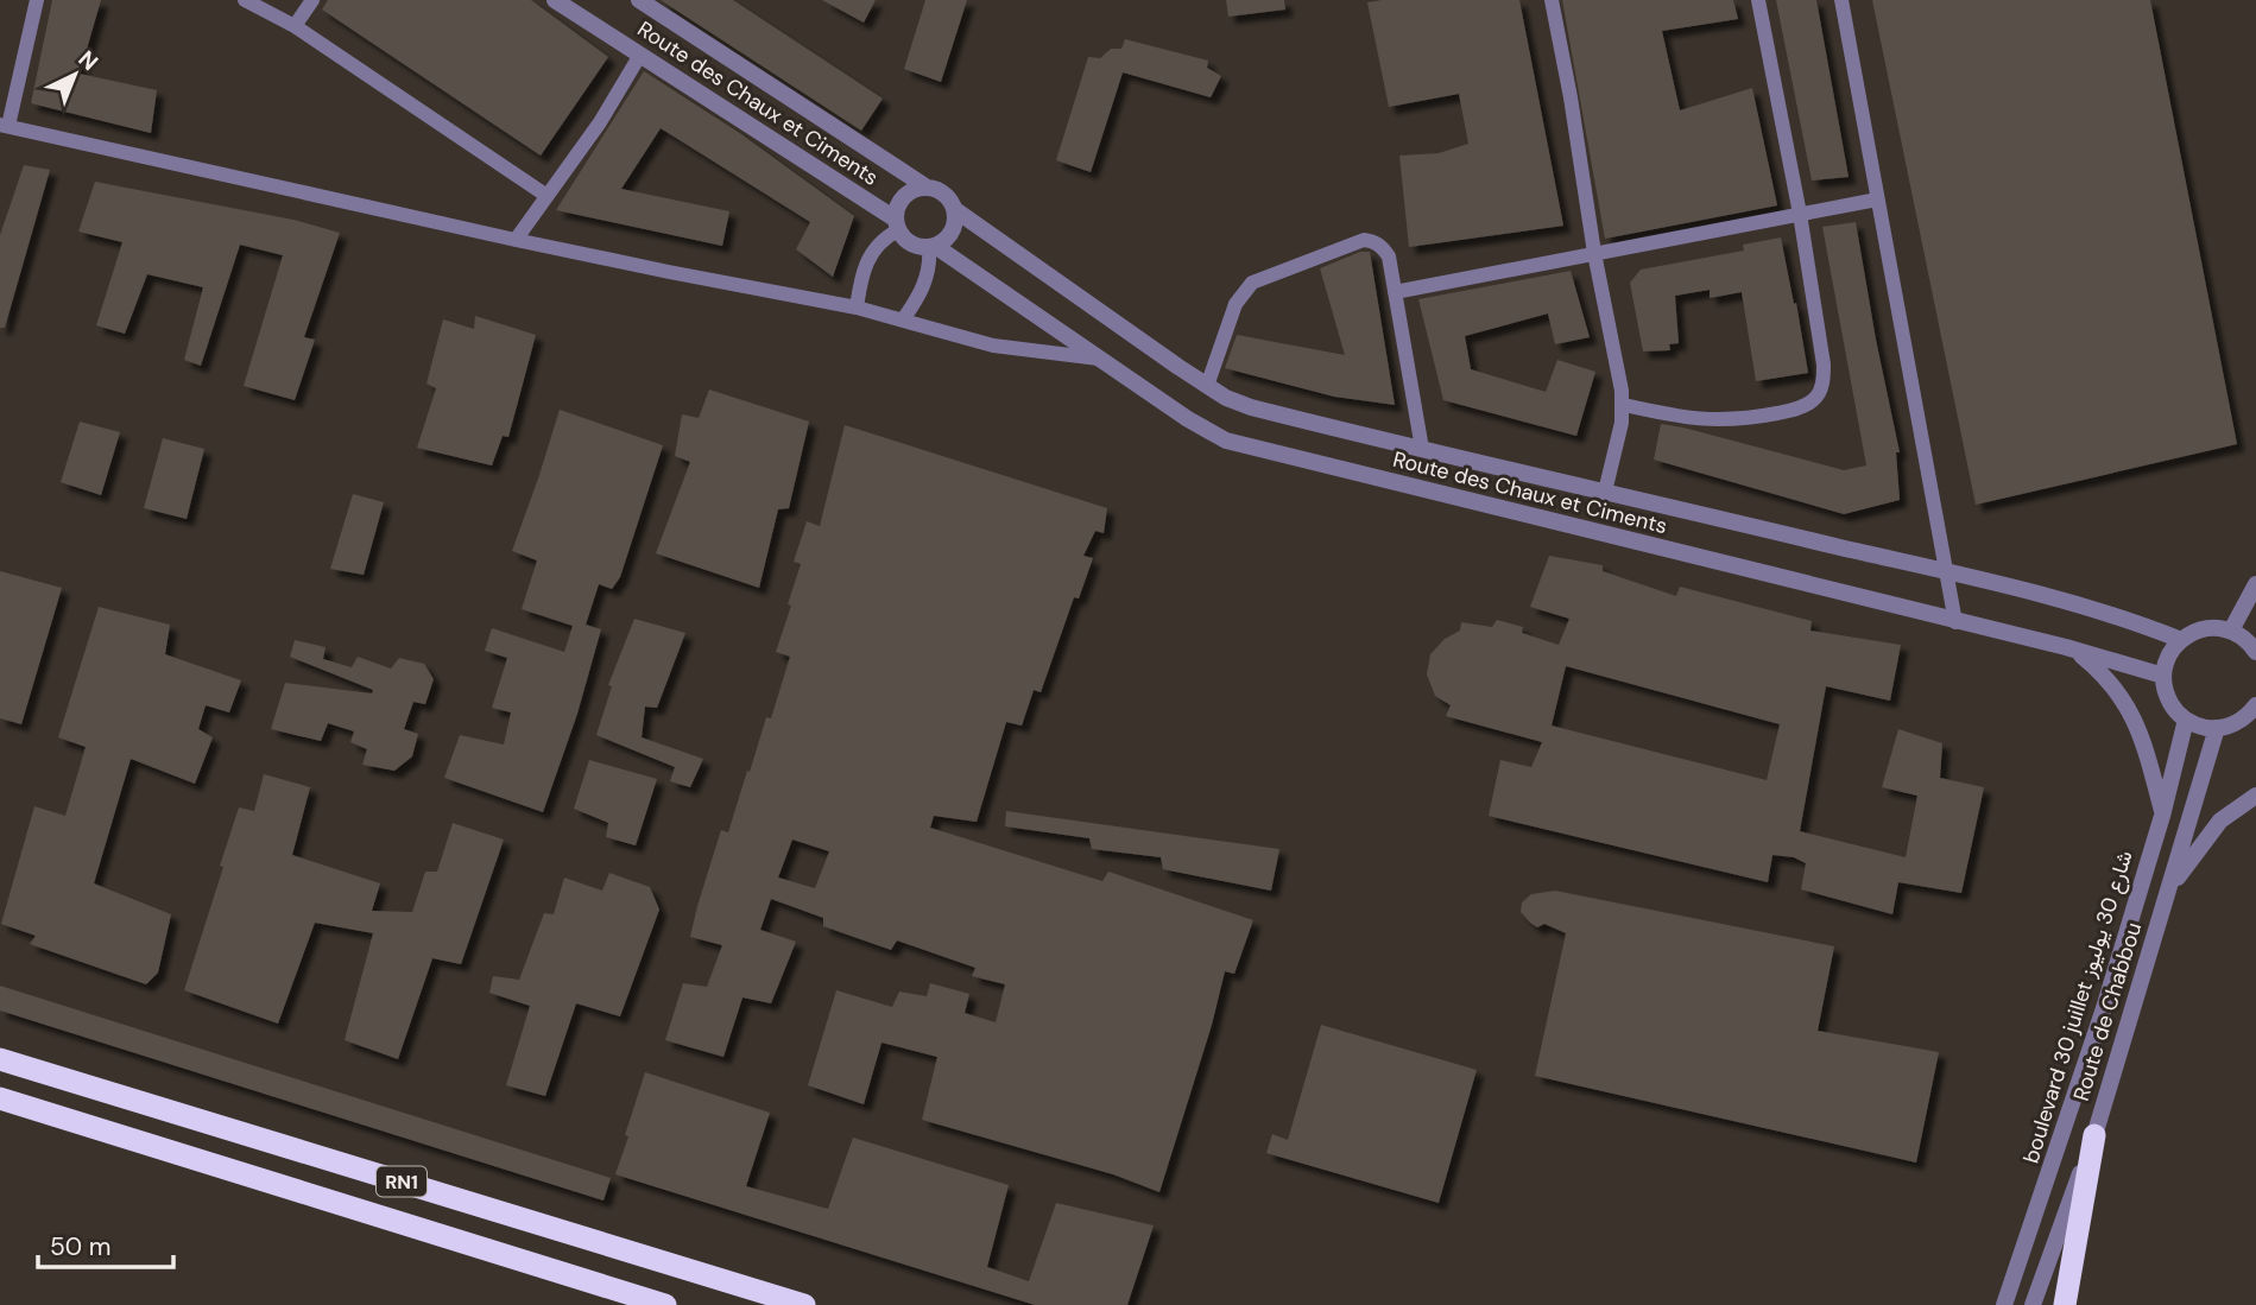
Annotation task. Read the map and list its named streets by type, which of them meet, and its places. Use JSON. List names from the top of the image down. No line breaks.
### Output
{"streets":{"highway":["RN1"],"street":["Route des Chaux et Ciments","boulevard 30 juillet شارع 30 يوليوز","Route de Chabbou"]},"scale_bar":"50 m","north":"top right"}
